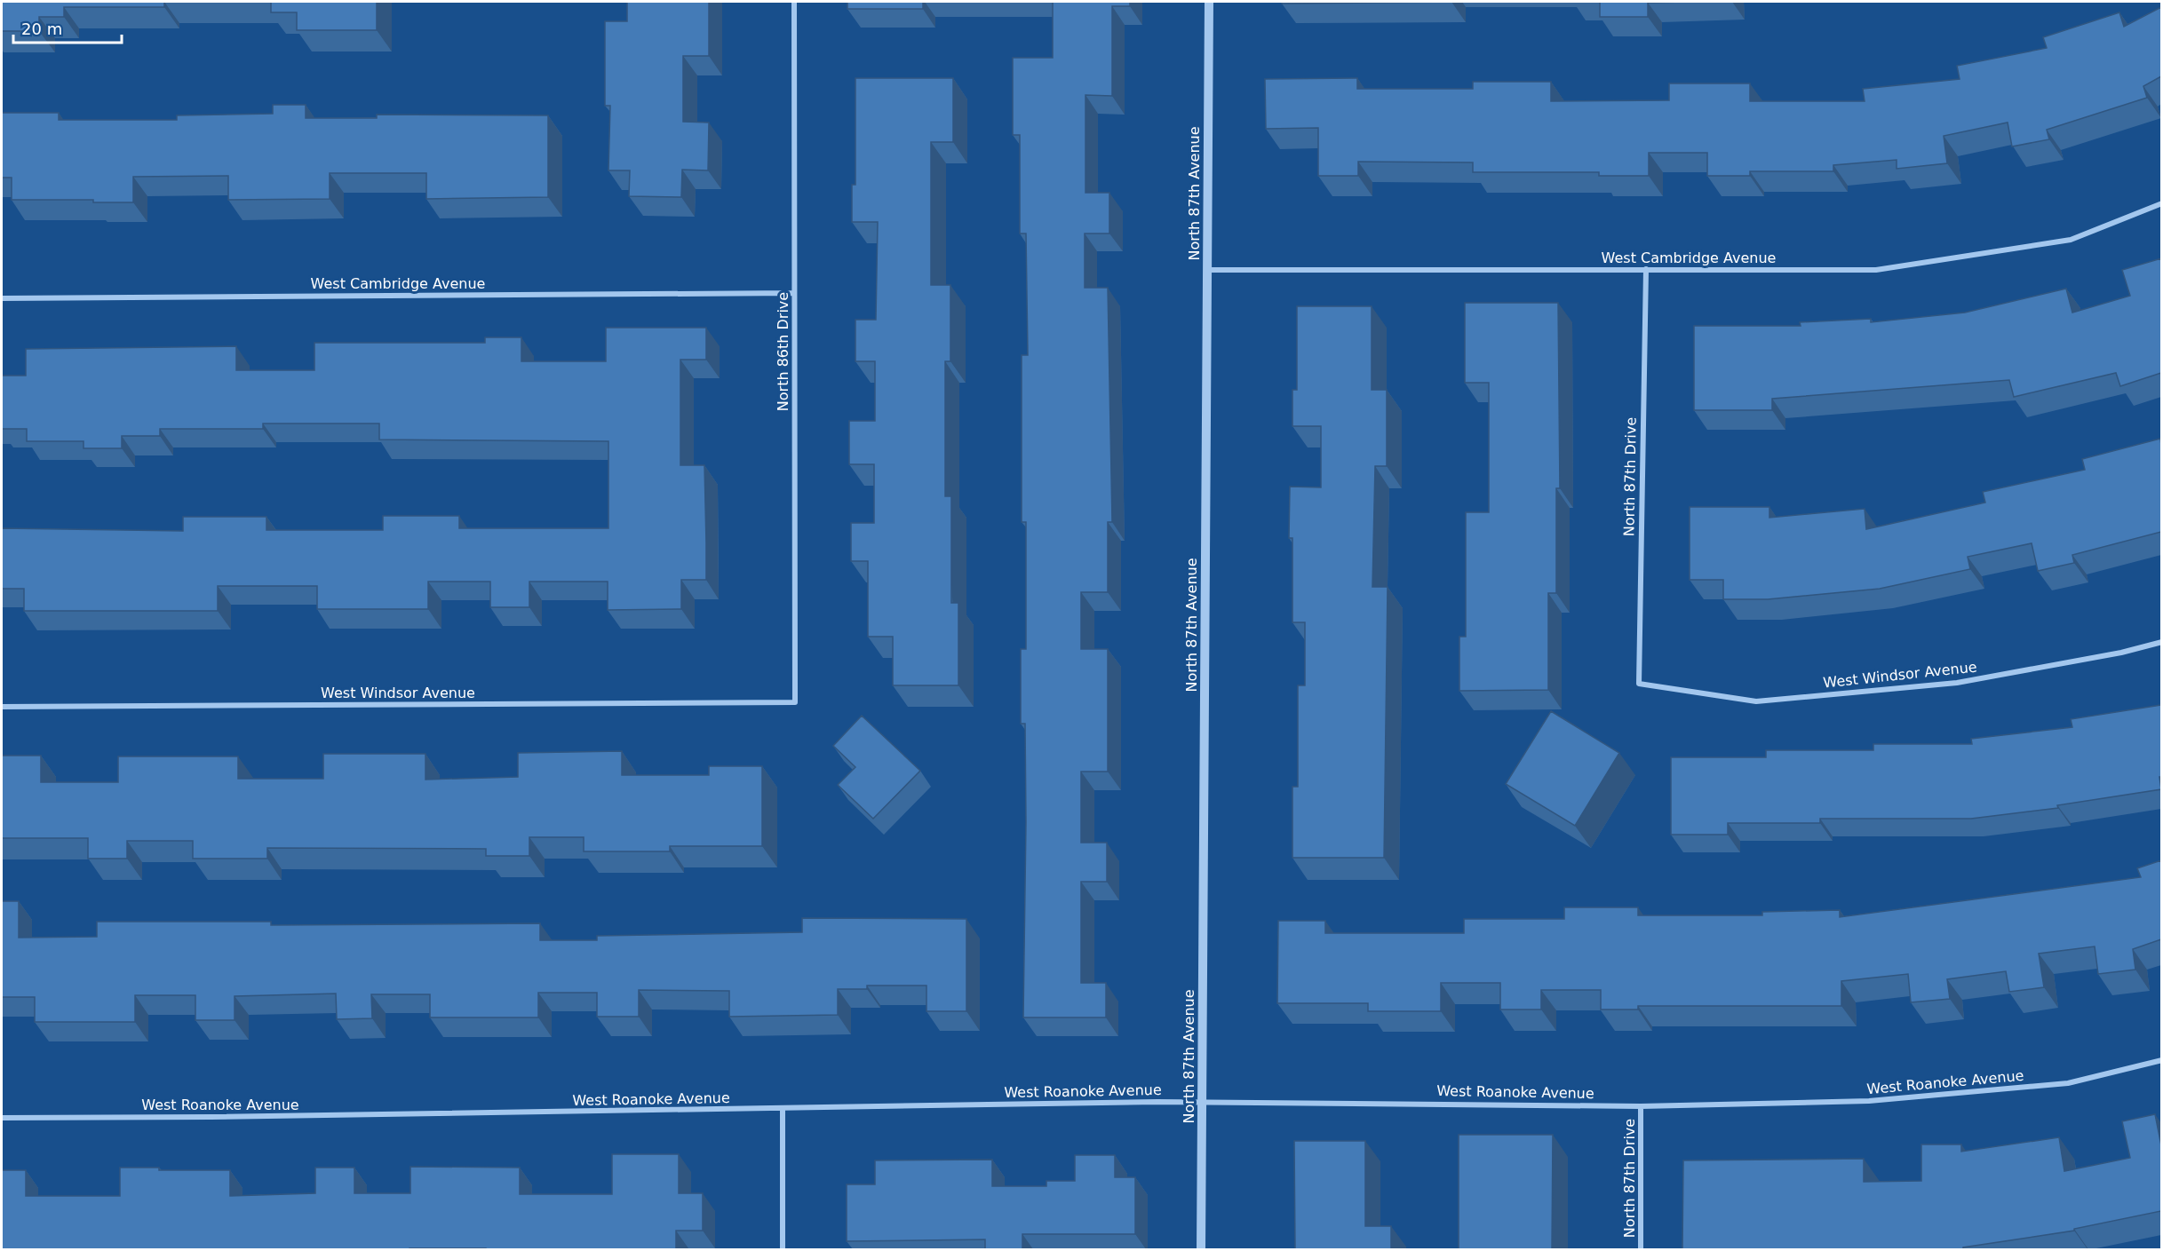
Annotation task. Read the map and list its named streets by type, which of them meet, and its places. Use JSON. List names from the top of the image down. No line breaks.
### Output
{"streets":{"street":["North 87th Avenue","West Cambridge Avenue","North 86th Drive","North 87th Drive","West Windsor Avenue","West Roanoke Avenue"]},"crossings":[["North 87th Avenue","West Cambridge Avenue"],["North 87th Avenue","West Roanoke Avenue"],["West Cambridge Avenue","North 86th Drive"],["West Cambridge Avenue","North 87th Drive"],["North 86th Drive","West Windsor Avenue"],["North 87th Drive","West Windsor Avenue"],["North 87th Drive","West Roanoke Avenue"]],"scale_bar":"20 m"}
